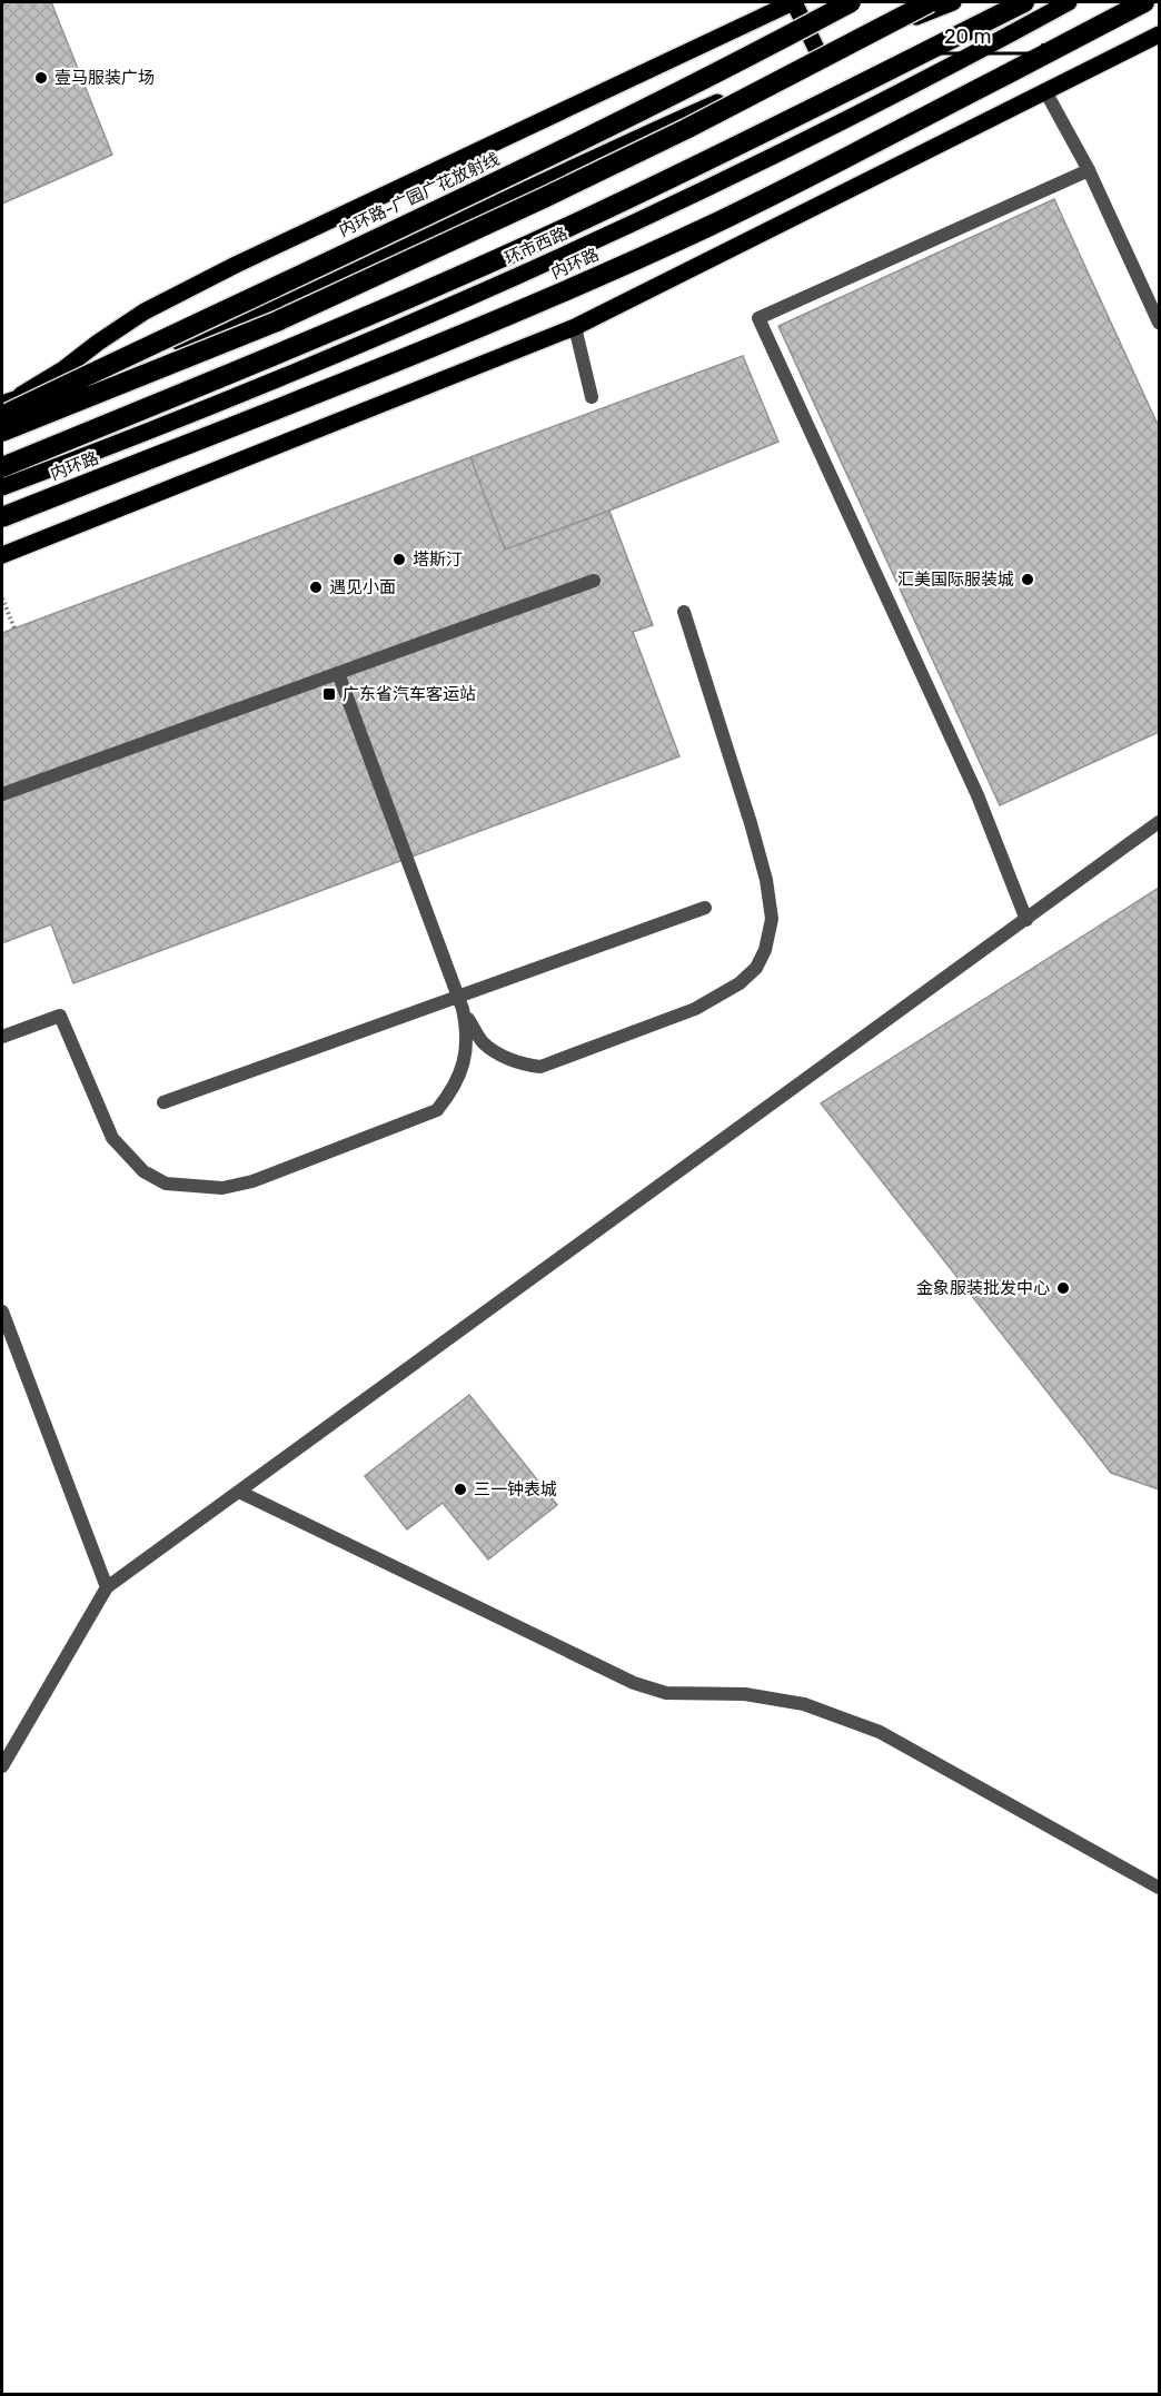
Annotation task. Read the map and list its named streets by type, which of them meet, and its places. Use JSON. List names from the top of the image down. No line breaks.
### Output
{"streets":{"highway":["内环路-广园广花放射线","内环路"],"main road":["环市西路"]},"places":{"other":["壹马服装广场","塔斯汀","汇美国际服装城","遇见小面","金象服装批发中心","三一钟表城"],"transit":["广东省汽车客运站"]},"scale_bar":"20 m"}
